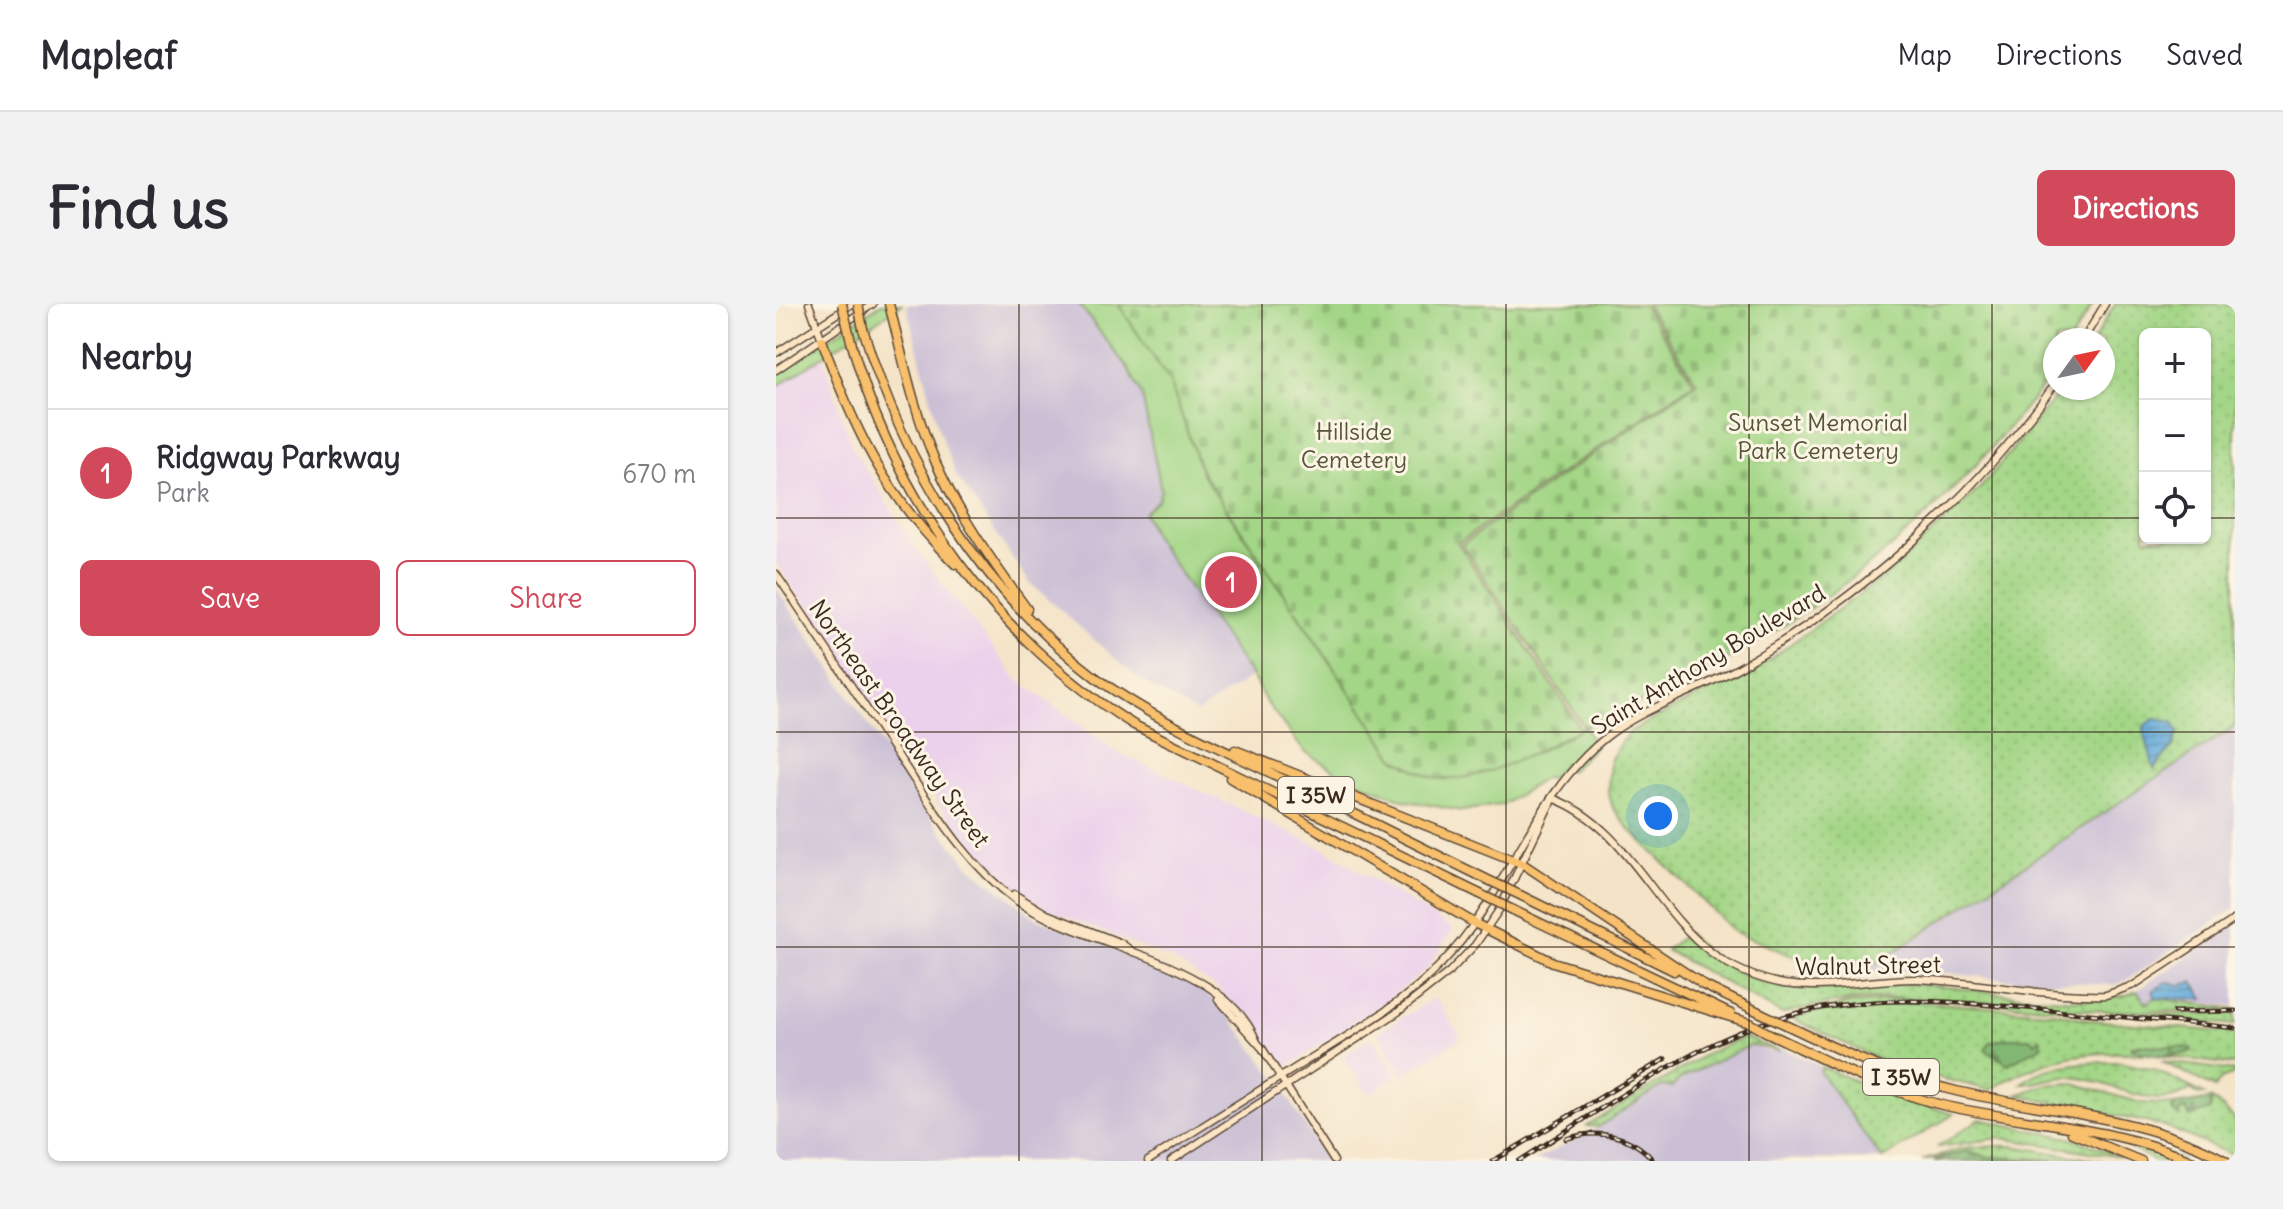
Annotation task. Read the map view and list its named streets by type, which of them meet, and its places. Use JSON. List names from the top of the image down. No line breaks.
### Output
{"streets":{"highway":["I 35W"],"street":["Saint Anthony Boulevard","Northeast Broadway Street","Walnut Street"]},"crossings":[["Saint Anthony Boulevard","Northeast Broadway Street"],["Saint Anthony Boulevard","Walnut Street"]],"parks":["Sunset Memorial Park Cemetery","Hillside Cemetery"],"north":"top right","page":{"header":"Mapleaf","nav":["Map","Directions","Saved"],"buttons":["Directions",["Save","Share"]],"title":"Find us","heading":"Nearby","map_buttons":["+","−"],"list":[{"mark":"1","name":"Ridgway Parkway","note":"Park","value":"670 m"}],"pins":"1"}}
